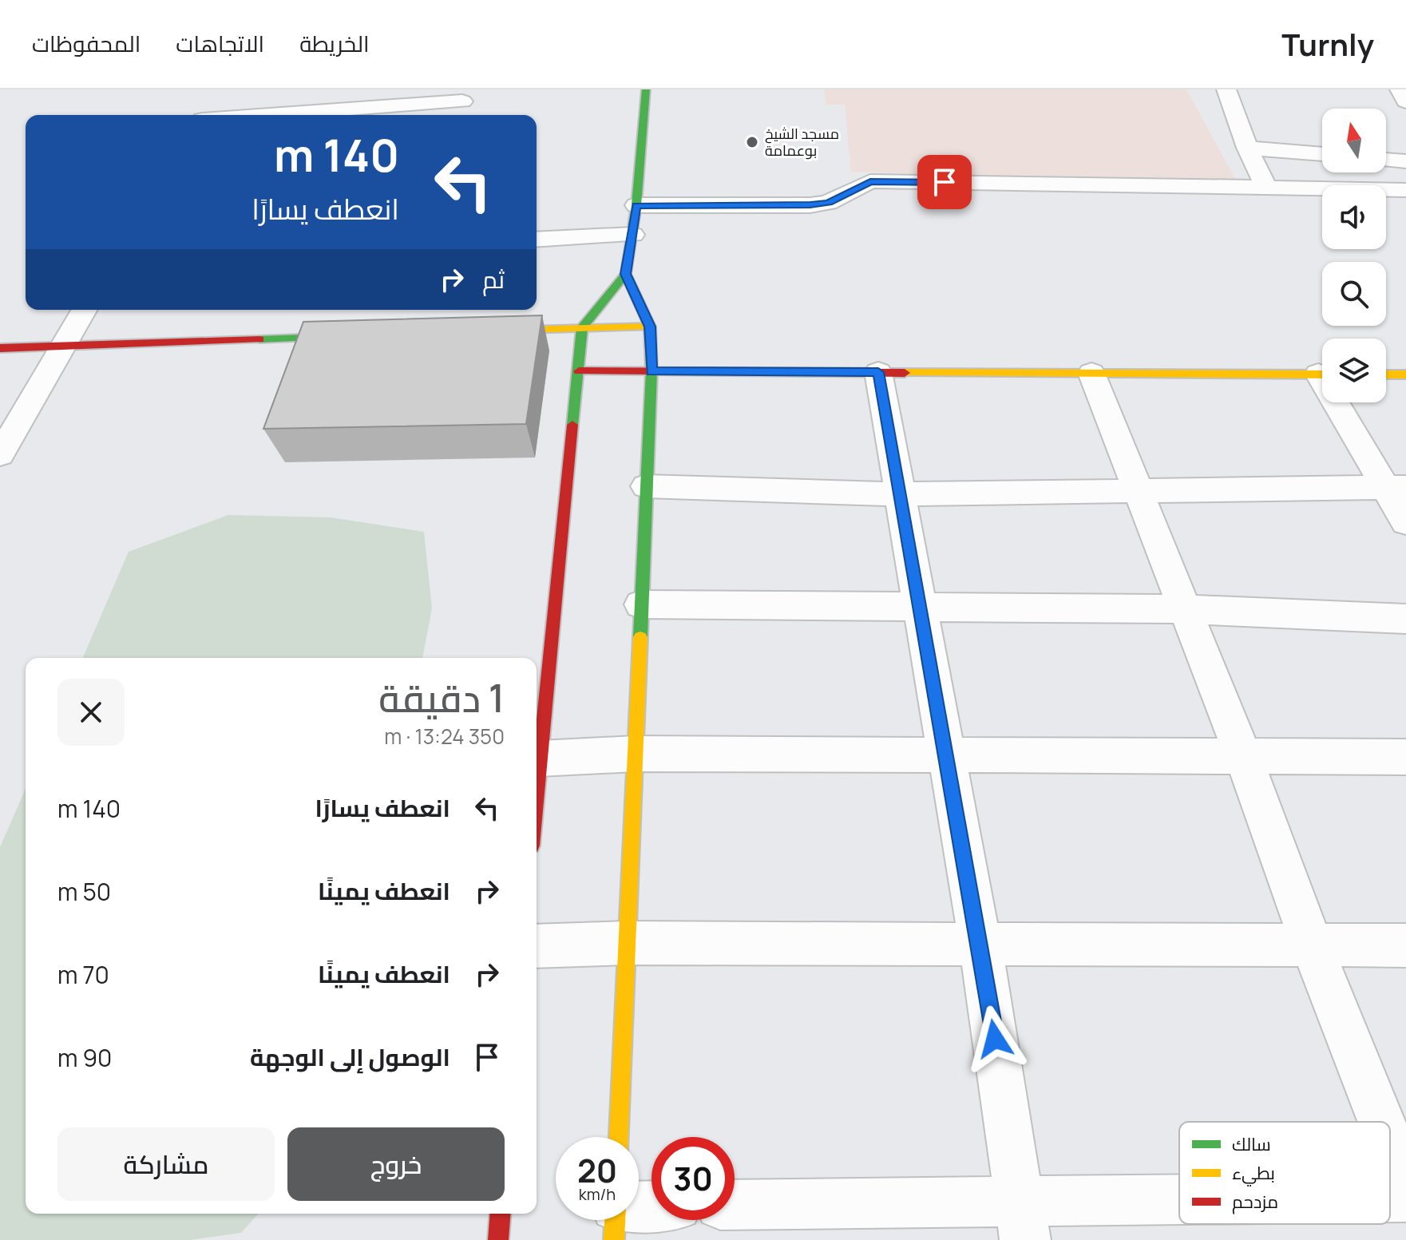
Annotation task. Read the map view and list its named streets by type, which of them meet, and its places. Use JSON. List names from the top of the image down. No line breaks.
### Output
{"places":["مسجد الشيخ بوعمامة"],"legend":["سالك","بطيء","مزدحم"],"north":"top","page":{"header":"Turnly","nav":["الخريطة","الاتجاهات","المحفوظات"],"turn":["140 m","انعطف يسارًا"],"then":"ثم","heading":["1 دقيقة","350 m · 13:24"],"list":[{"name":"انعطف يسارًا","value":"140 m"},{"name":"انعطف يمينًا","value":"50 m"},{"name":"انعطف يمينًا","value":"70 m"},{"name":"الوصول إلى الوجهة","value":"90 m"}],"buttons":["خروج","مشاركة"],"speed":"20 km/h","limit":"30"}}
